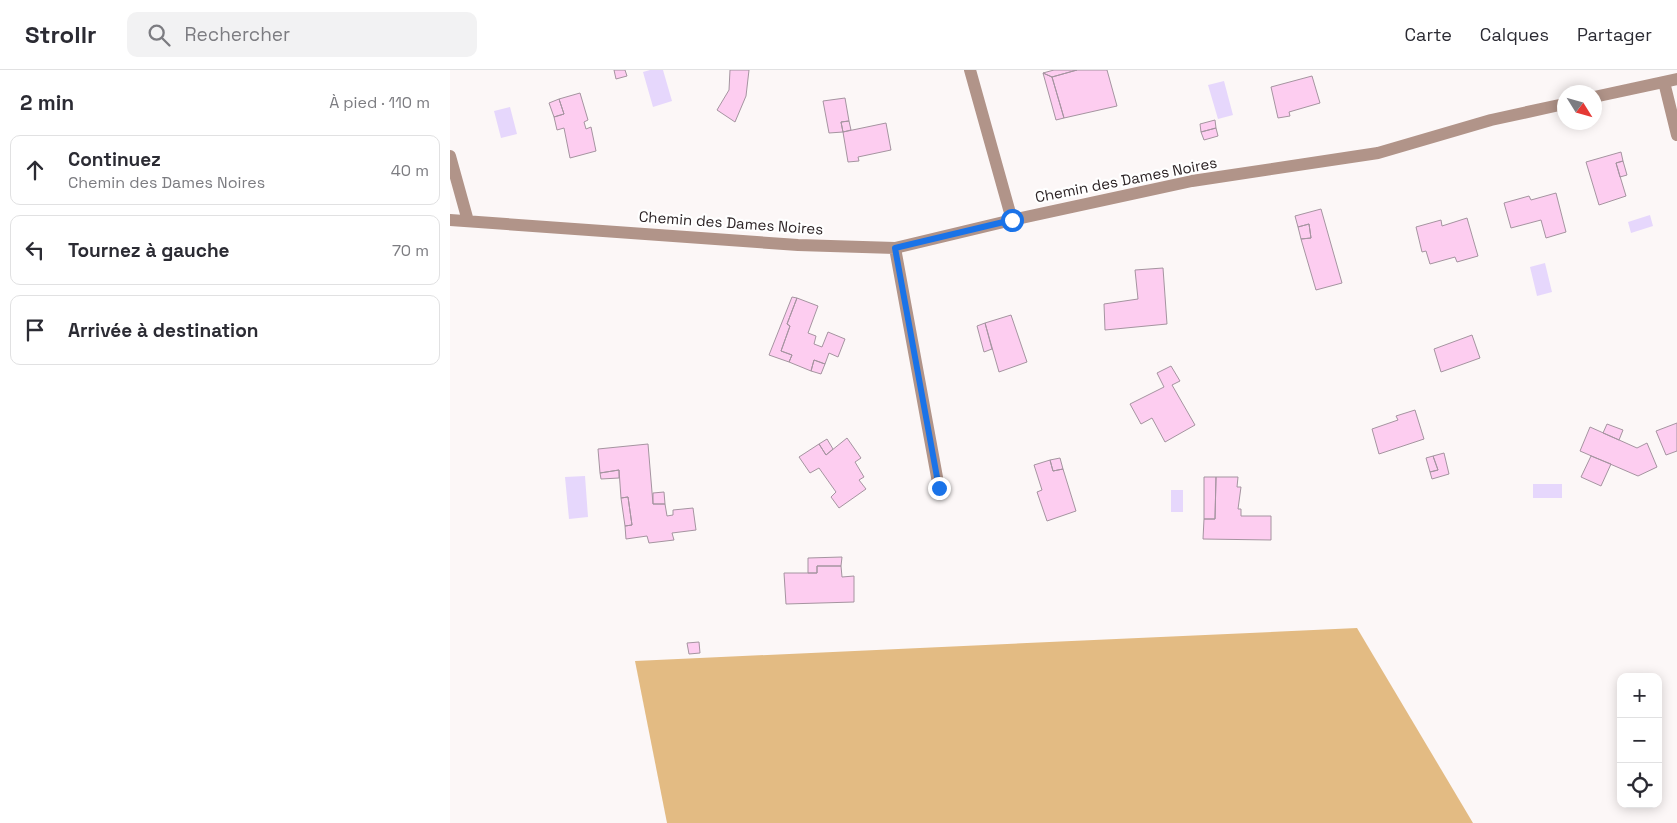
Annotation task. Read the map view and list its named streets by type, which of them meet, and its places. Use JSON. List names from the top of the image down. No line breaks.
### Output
{"streets":{"street":["Chemin des Dames Noires"]},"north":"bottom right","page":{"header":"Strollr","search":"Rechercher","nav":["Carte","Calques","Partager"],"heading":["2 min","À pied · 110 m"],"list":[["Continuez","Chemin des Dames Noires","40 m"],["Tournez à gauche","70 m"],"Arrivée à destination"],"map_buttons":["+","−"]}}
